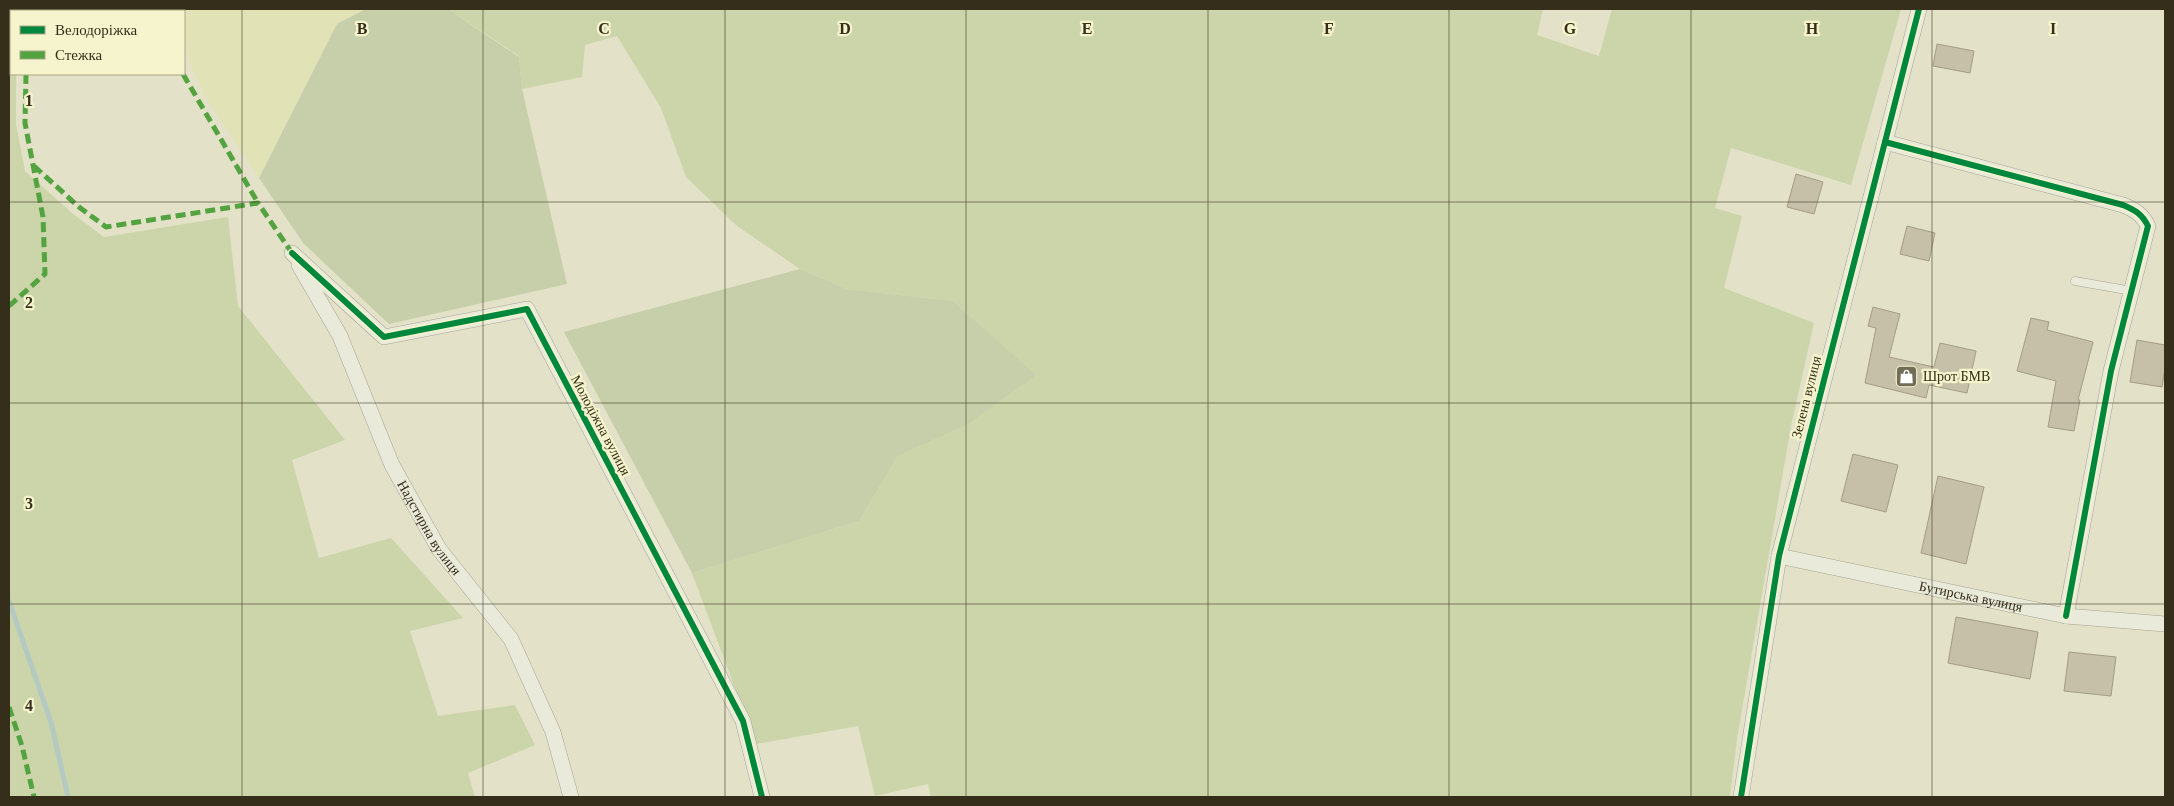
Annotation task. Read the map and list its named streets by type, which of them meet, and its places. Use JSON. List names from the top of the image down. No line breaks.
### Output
{"streets":{"street":["Зелена вулиця","Молодіжна вулиця","Надстирна вулиця","Бутирська вулиця"]},"crossings":[["Зелена вулиця","Бутирська вулиця"],["Молодіжна вулиця","Надстирна вулиця"]],"places":{"shop":["Шрот БМВ"]},"legend":["Велодоріжка","Стежка"],"grid":{"columns":["B","C","D","E","F","G","H","I"],"rows":["1","2","3","4"]}}
